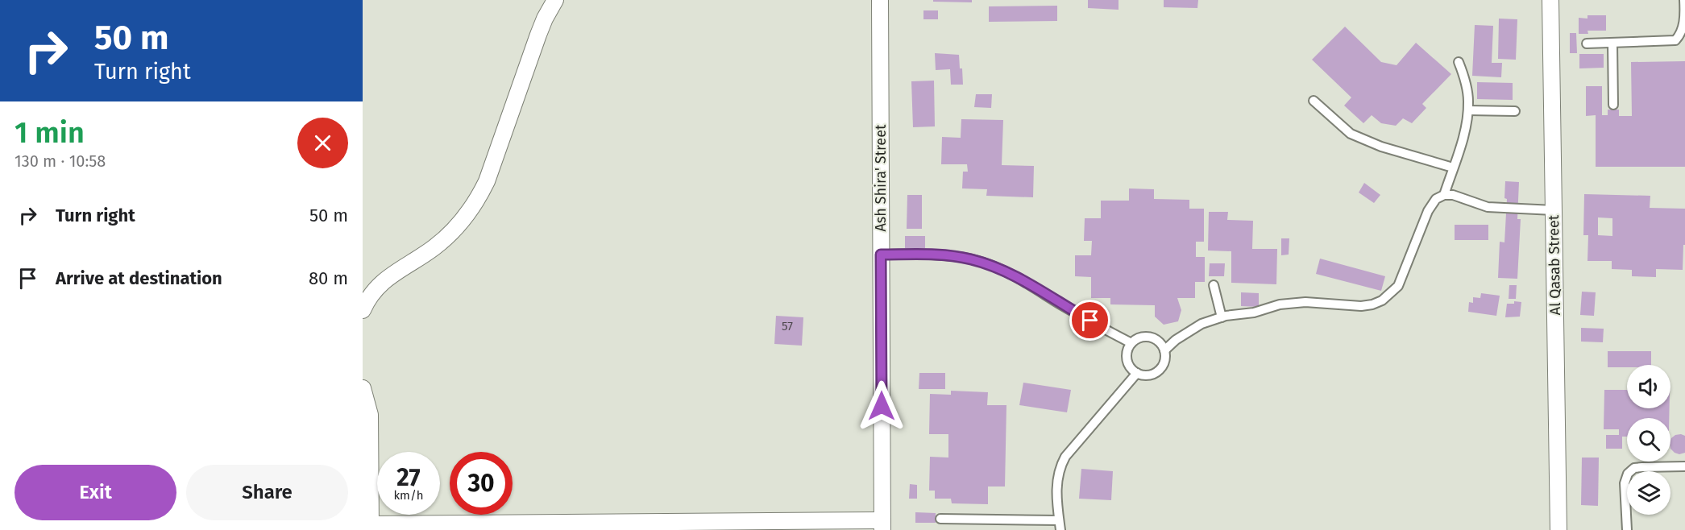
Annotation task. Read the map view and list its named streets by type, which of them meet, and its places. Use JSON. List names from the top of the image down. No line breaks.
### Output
{"streets":{"street":["Ash Shira' Street","Al Qasab Street"]},"house_numbers":["57"],"page":{"turn":["50 m","Turn right"],"heading":["1 min","130 m · 10:58"],"list":[{"name":"Turn right","value":"50 m"},{"name":"Arrive at destination","value":"80 m"}],"speed":"27 km/h","limit":"30","buttons":["Exit","Share"]}}
